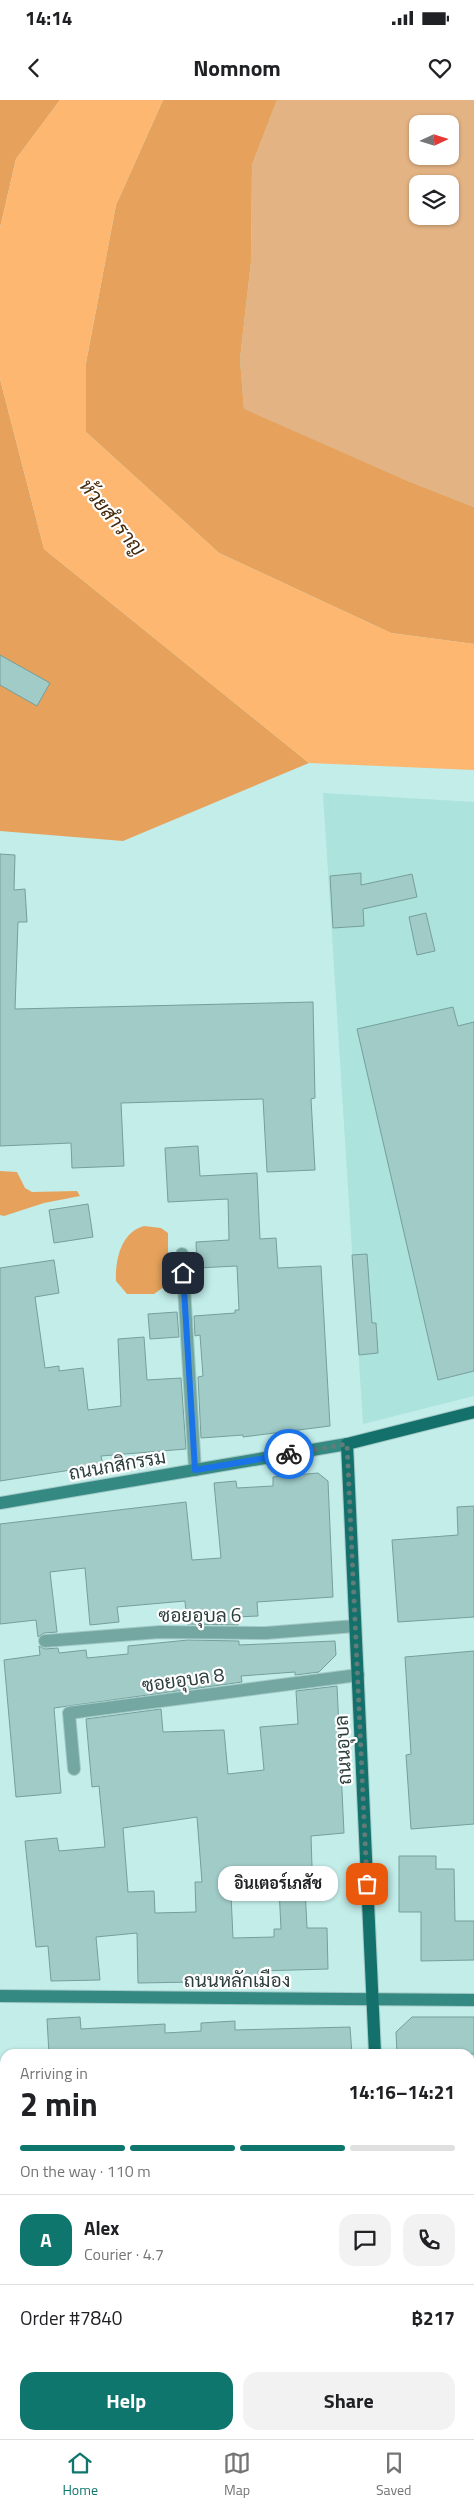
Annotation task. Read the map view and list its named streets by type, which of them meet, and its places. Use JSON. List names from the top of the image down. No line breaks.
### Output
{"streets":{"main road":["ถนนกสิกรรม","ถนนอุบล"],"street":["ซอยอุบล 6","ซอยอุบล 8","ถนนหลักเมือง"]},"crossings":[["ถนนกสิกรรม","ถนนอุบล"],["ซอยอุบล 6","ถนนอุบล"],["ซอยอุบล 8","ถนนอุบล"],["ถนนอุบล","ถนนหลักเมือง"]],"water":["ห้วยสำราญ"],"places":["อินเตอร์เภสัช"],"north":"right","page":{"status":"14:14","header":"Nomnom","bubble":"อินเตอร์เภสัช","heading":["2 min","Arriving in","14:16–14:21"],"panel":["Alex","Courier · 4.7","Order #7840","฿217"],"bar":"On the way · 110 m","round":"A","buttons":["Help","Share"],"tabs":["Home","Map","Saved"]}}
